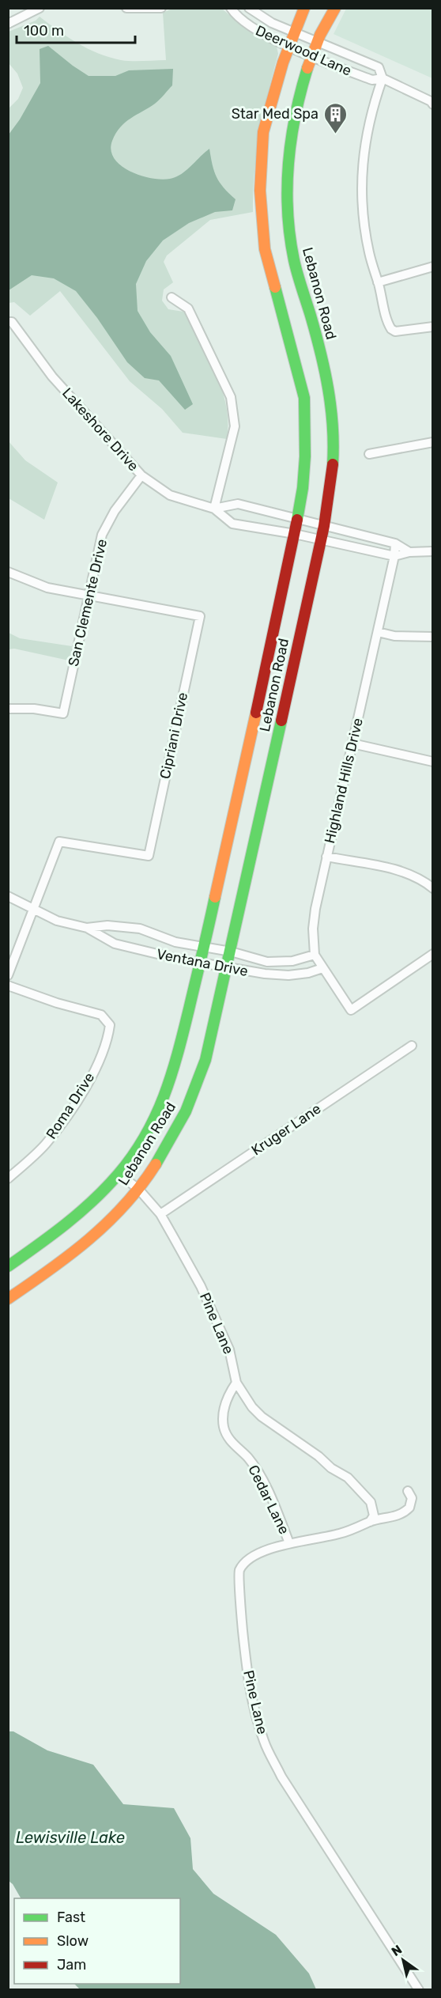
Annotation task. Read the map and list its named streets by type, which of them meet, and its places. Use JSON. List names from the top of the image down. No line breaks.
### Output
{"streets":{"main road":["Lebanon Road"],"street":["Deerwood Lane","Lakeshore Drive","San Clemente Drive","Cipriani Drive","Highland Hills Drive","Ventana Drive","Roma Drive","Kruger Lane","Pine Lane","Cedar Lane"]},"crossings":[["Deerwood Lane","Lebanon Road"],["Lebanon Road","Lakeshore Drive"],["Lebanon Road","Ventana Drive"],["Lebanon Road","Pine Lane"],["Lakeshore Drive","San Clemente Drive"],["Lakeshore Drive","Highland Hills Drive"],["San Clemente Drive","Cipriani Drive"],["Cipriani Drive","Ventana Drive"],["Highland Hills Drive","Ventana Drive"],["Kruger Lane","Pine Lane"],["Pine Lane","Cedar Lane"]],"water":["Lewisville Lake"],"places":{"building":["Star Med Spa"]},"legend":["Fast","Slow","Jam"],"scale_bar":"100 m","north":"top left"}
